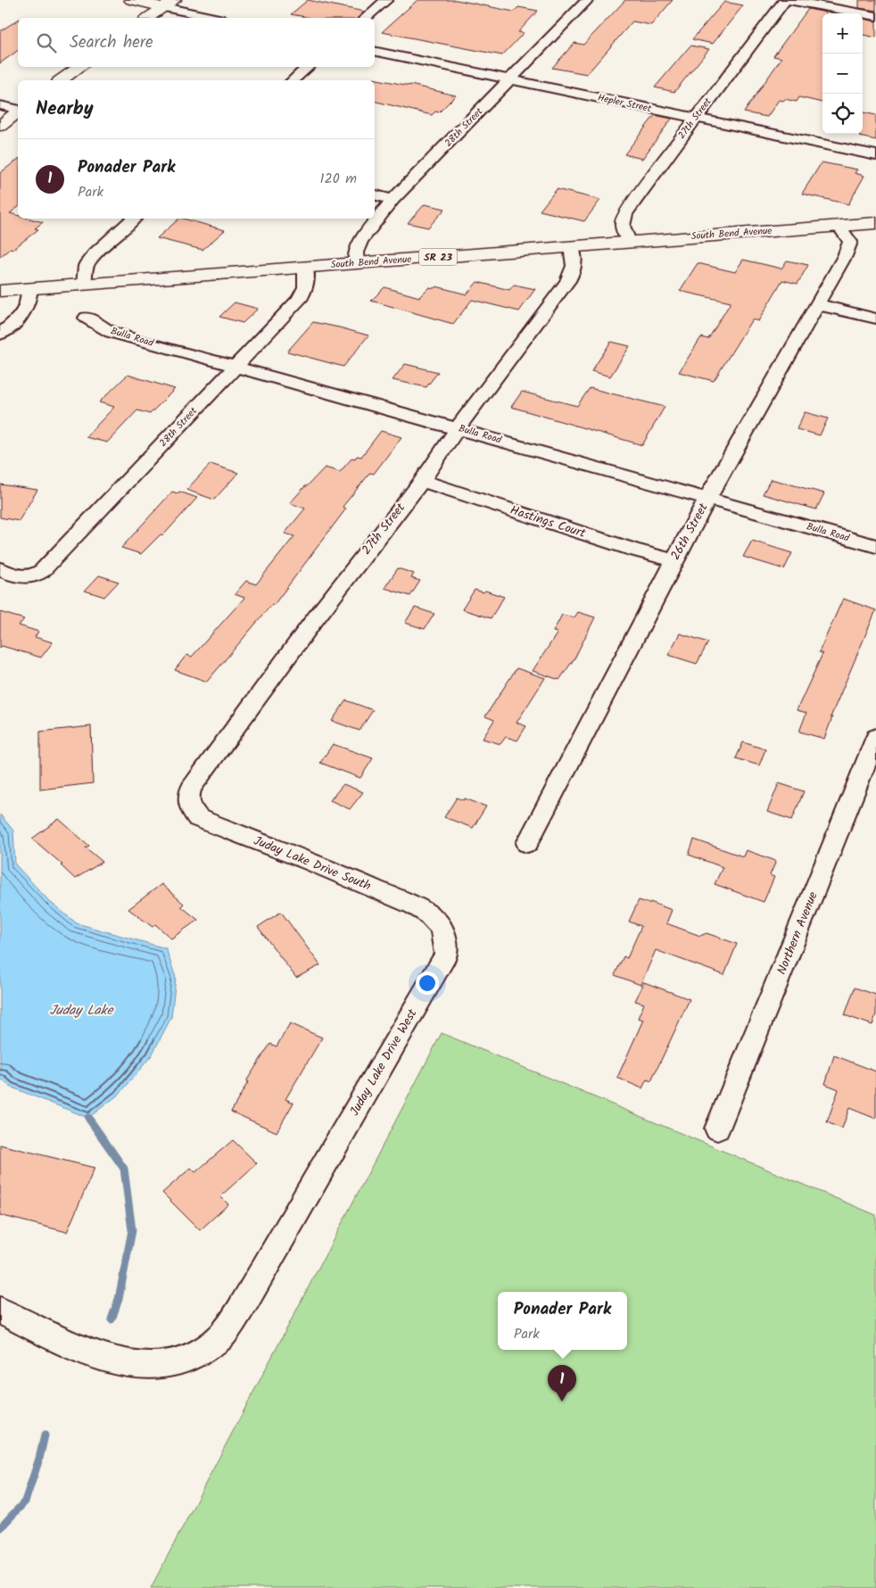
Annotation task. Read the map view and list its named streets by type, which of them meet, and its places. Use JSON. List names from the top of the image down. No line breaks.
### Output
{"streets":{"main road":["South Bend Avenue","SR 23"],"street":["Hepler Street","27th Street","28th Street","Bulla Road","Hastings Court","26th Street","Juday Lake Drive South","Northern Avenue","Juday Lake Drive West"]},"crossings":[["Hepler Street","27th Street"],["Hepler Street","28th Street"],["27th Street","South Bend Avenue"],["27th Street","Bulla Road"],["27th Street","Hastings Court"],["27th Street","Juday Lake Drive South"],["28th Street","South Bend Avenue"],["28th Street","Bulla Road"],["South Bend Avenue","26th Street"],["Bulla Road","26th Street"],["Hastings Court","26th Street"],["Juday Lake Drive South","Juday Lake Drive West"]],"water":["Juday Lake"],"page":{"map_buttons":["+","−"],"search":"Search here","heading":"Nearby","list":[{"mark":"1","name":"Ponader Park","note":"Park","value":"120 m"}],"popup":["Ponader Park","Park"],"pins":"1"}}
